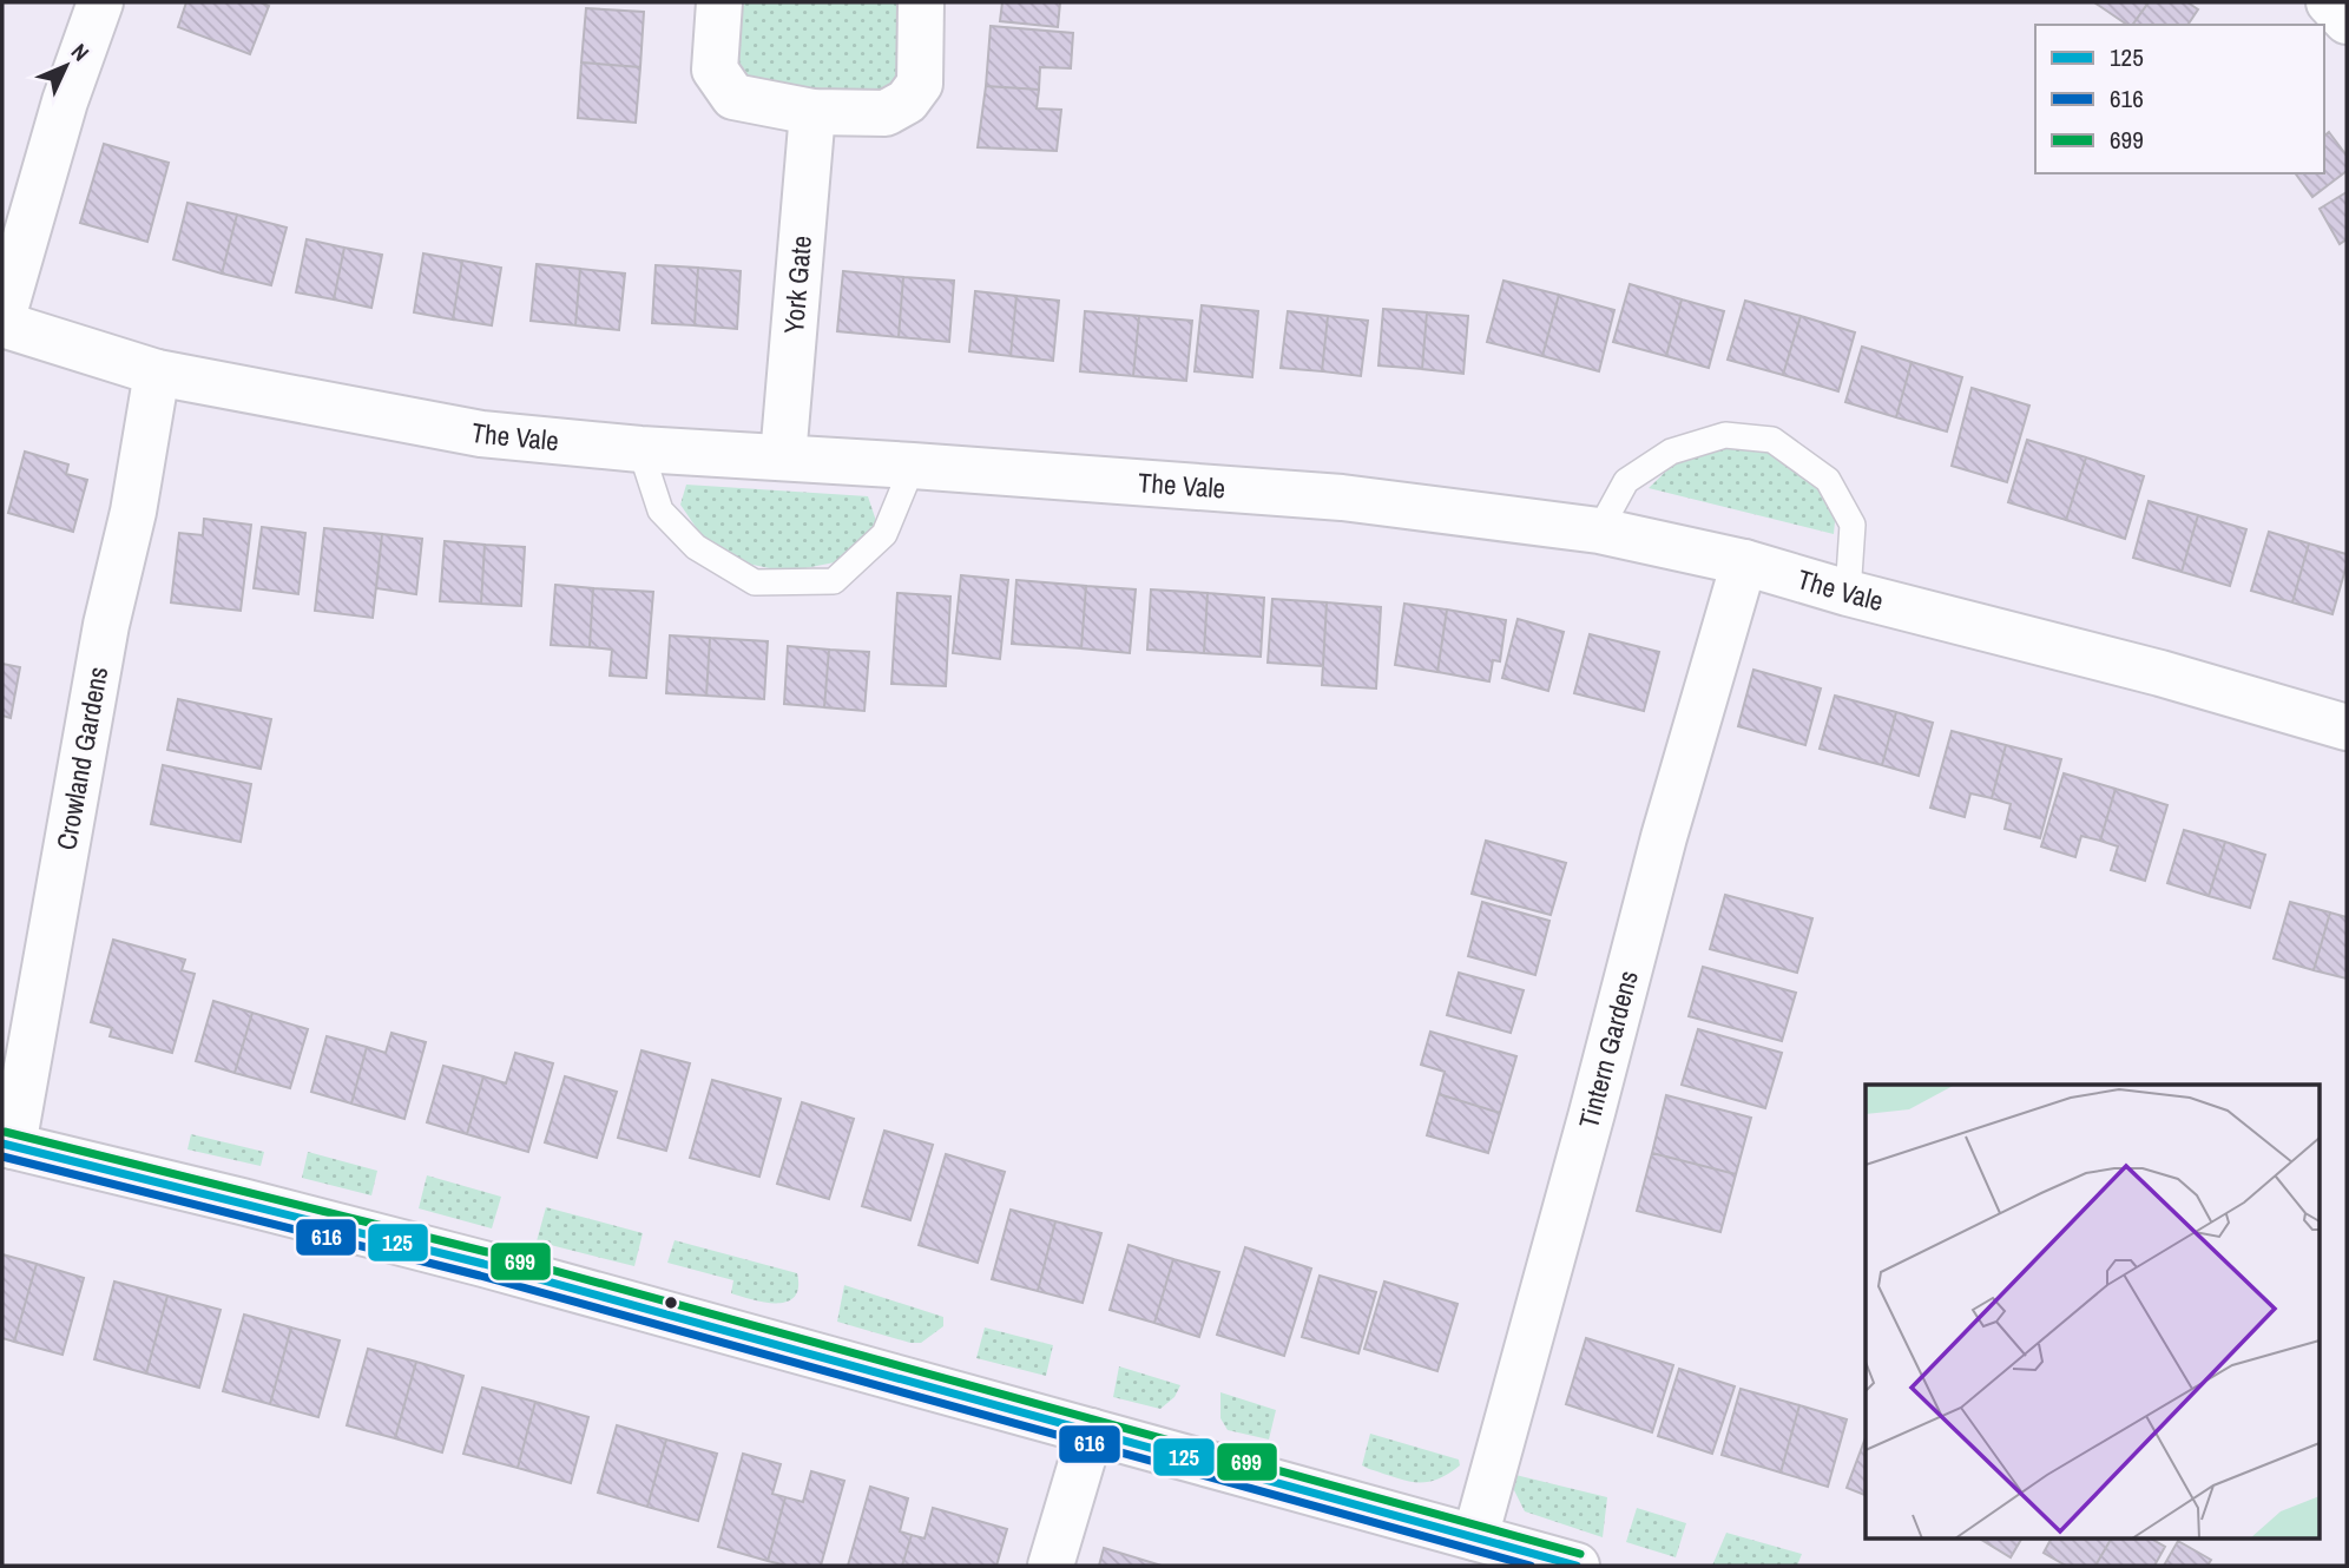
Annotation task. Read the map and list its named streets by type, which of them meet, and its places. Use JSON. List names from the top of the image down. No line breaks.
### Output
{"streets":{"street":["York Gate","The Vale","Crowland Gardens","Tintern Gardens"]},"crossings":[["York Gate","The Vale"],["The Vale","Crowland Gardens"],["The Vale","Tintern Gardens"]],"lines":["transit line 699","transit line 125","transit line 616"],"legend":["125","616","699"],"north":"top right"}
